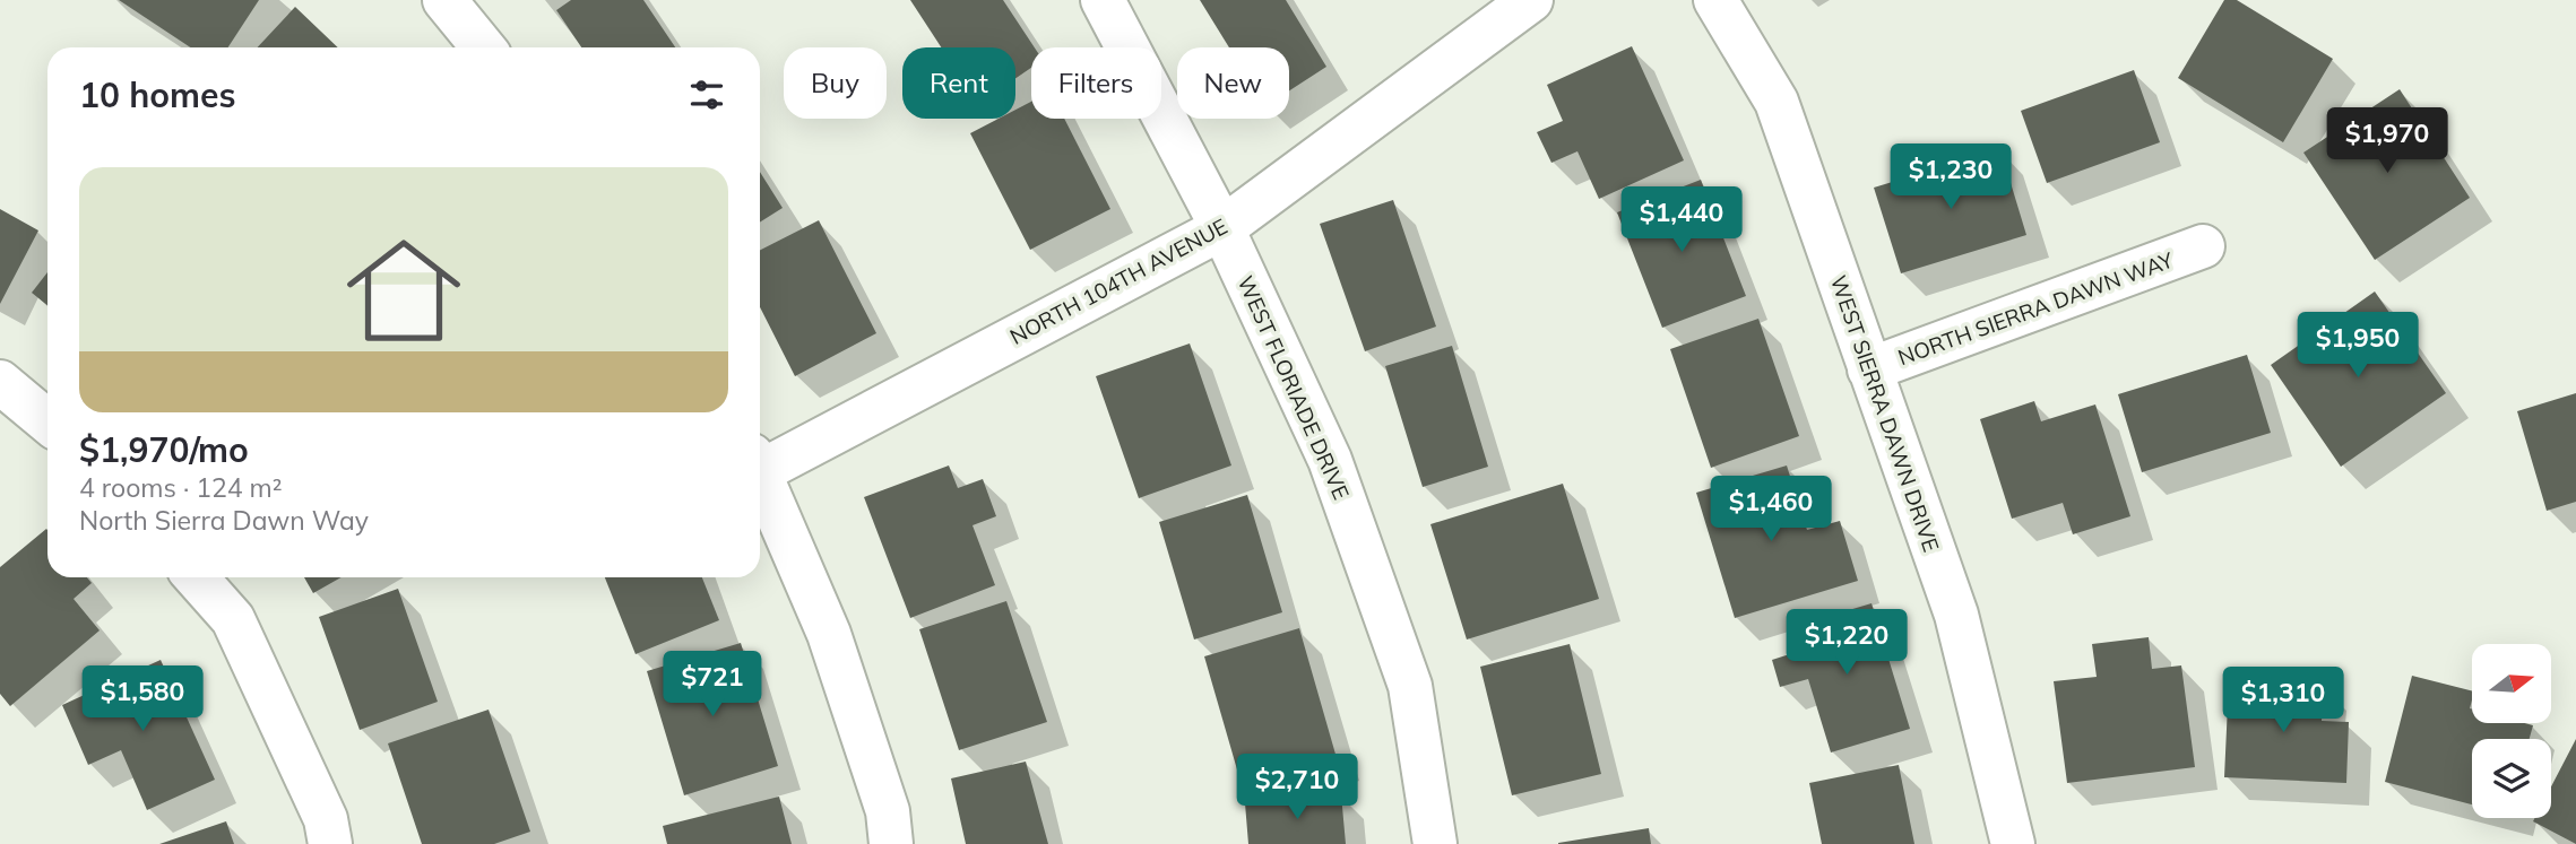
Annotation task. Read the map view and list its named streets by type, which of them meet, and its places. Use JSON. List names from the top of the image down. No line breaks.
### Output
{"streets":{"street":["NORTH 104TH AVENUE","NORTH SIERRA DAWN WAY","WEST FLORIADE DRIVE","WEST SIERRA DAWN DRIVE"]},"crossings":[["NORTH 104TH AVENUE","WEST FLORIADE DRIVE"],["NORTH SIERRA DAWN WAY","WEST SIERRA DAWN DRIVE"]],"north":"right","page":{"chip":["Buy","Rent","Filters","New"],"heading":"10 homes","price":["$1,970","$1,230","$1,440","$1,950","$1,460","$1,220","$721","$1,580","$1,310","$2,710"],"list":[{"name":"$1,970/mo","note":"4 rooms · 124 m² · North Sierra Dawn Way"}]}}
